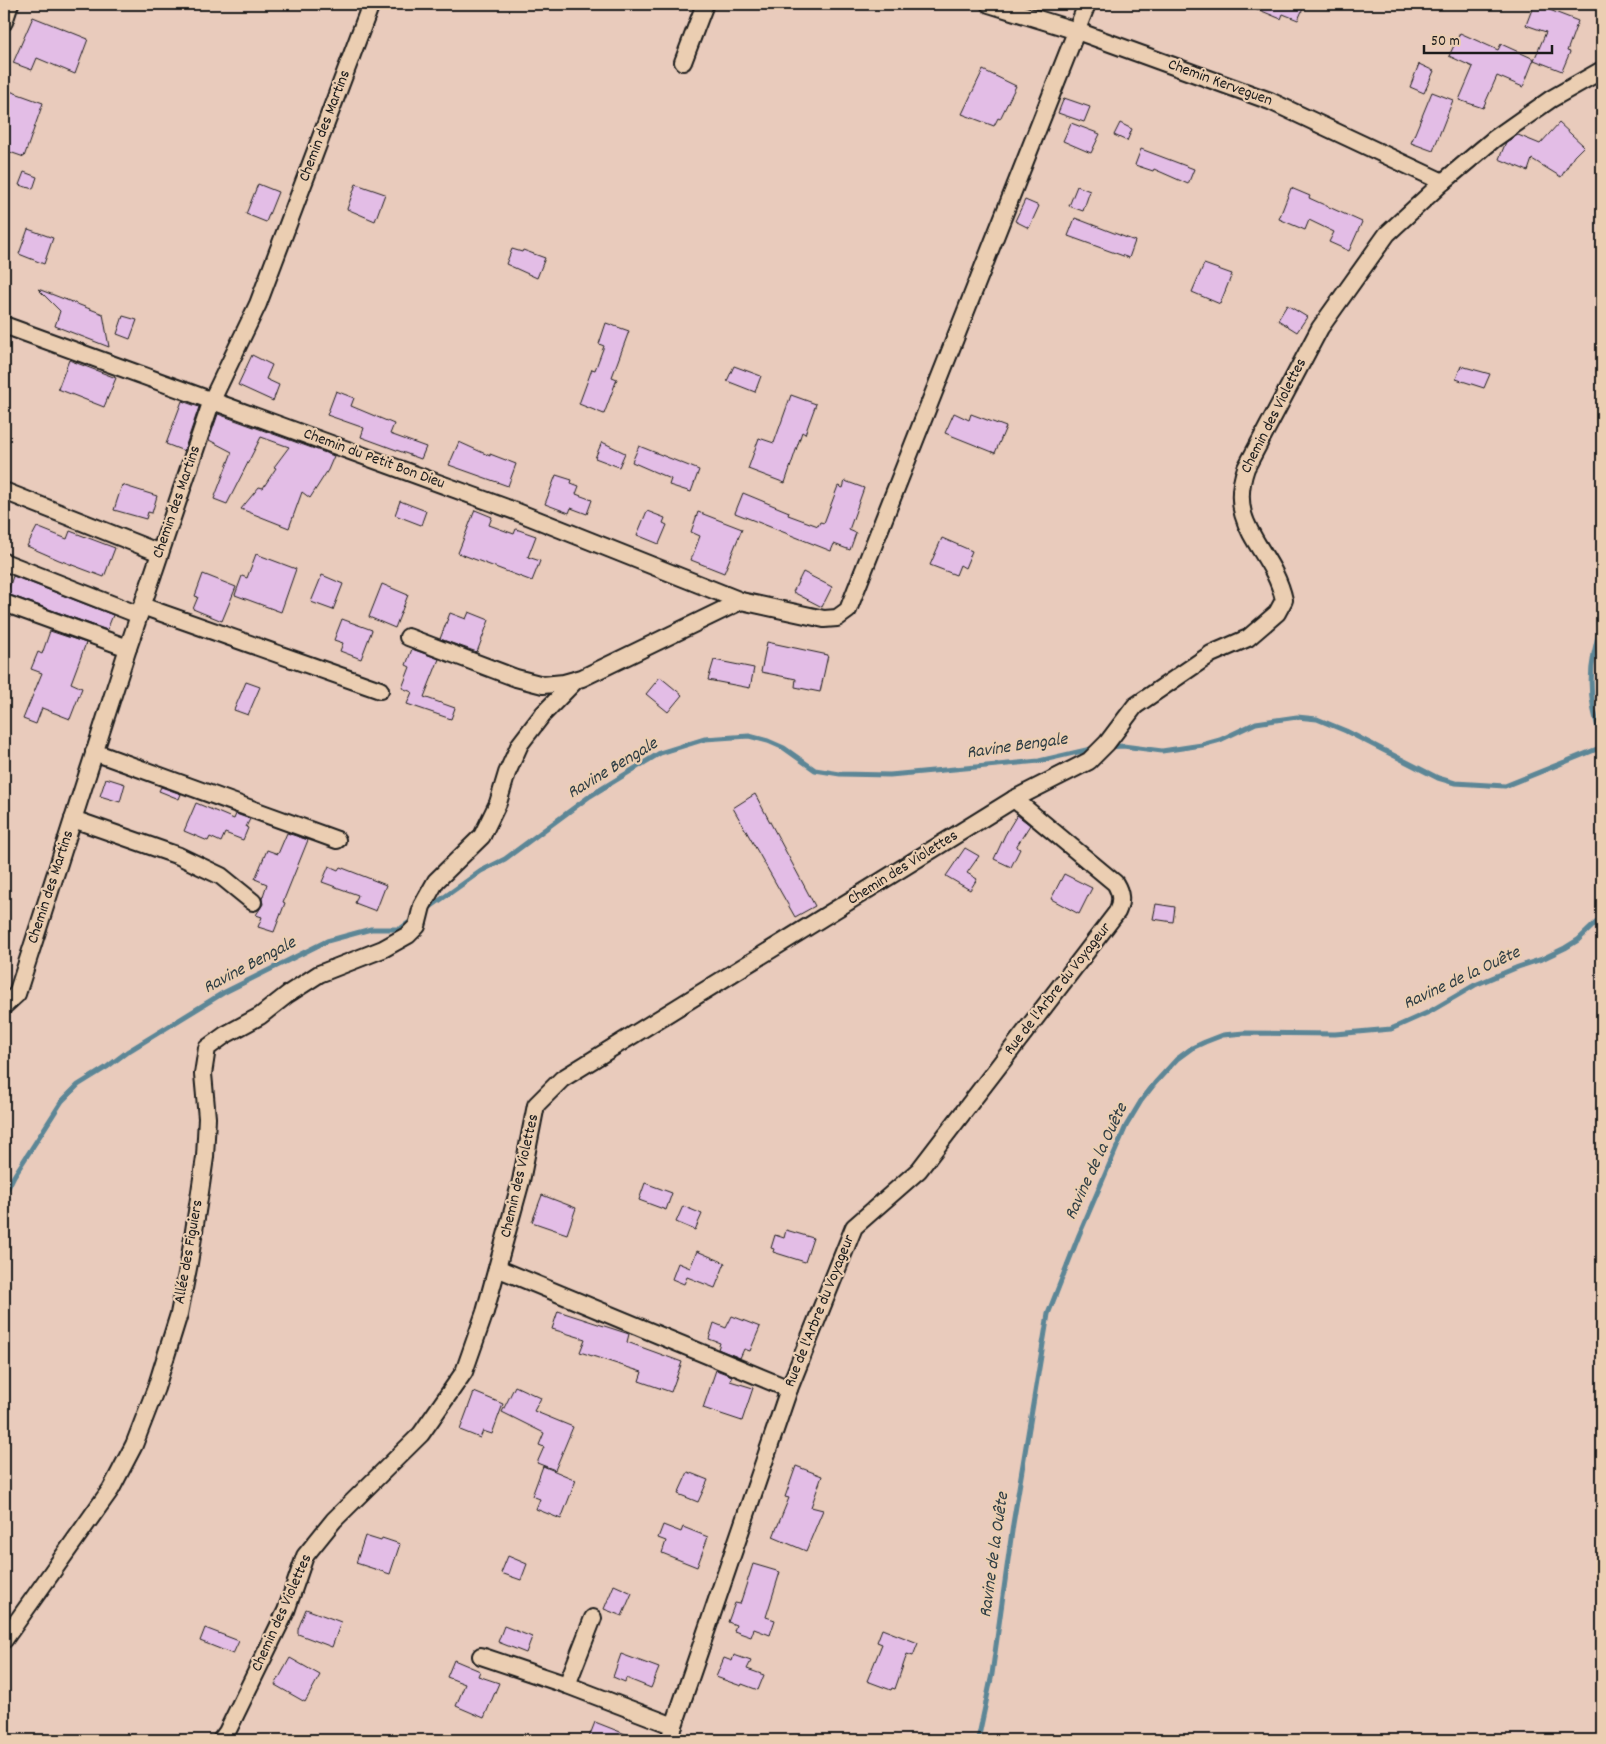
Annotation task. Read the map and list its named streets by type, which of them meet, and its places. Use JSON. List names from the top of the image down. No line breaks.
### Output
{"streets":{"street":["Chemin Kerveguen","Chemin des Martins","Chemin des Violettes","Chemin du Petit Bon Dieu","Rue de l'Arbre du Voyageur","Allée des Figuiers"]},"crossings":[["Chemin Kerveguen","Chemin des Violettes"],["Chemin Kerveguen","Chemin du Petit Bon Dieu"],["Chemin des Martins","Chemin du Petit Bon Dieu"],["Chemin des Violettes","Rue de l'Arbre du Voyageur"]],"water":["Ravine Bengale","Ravine de la Ouête"],"scale_bar":"50 m"}
